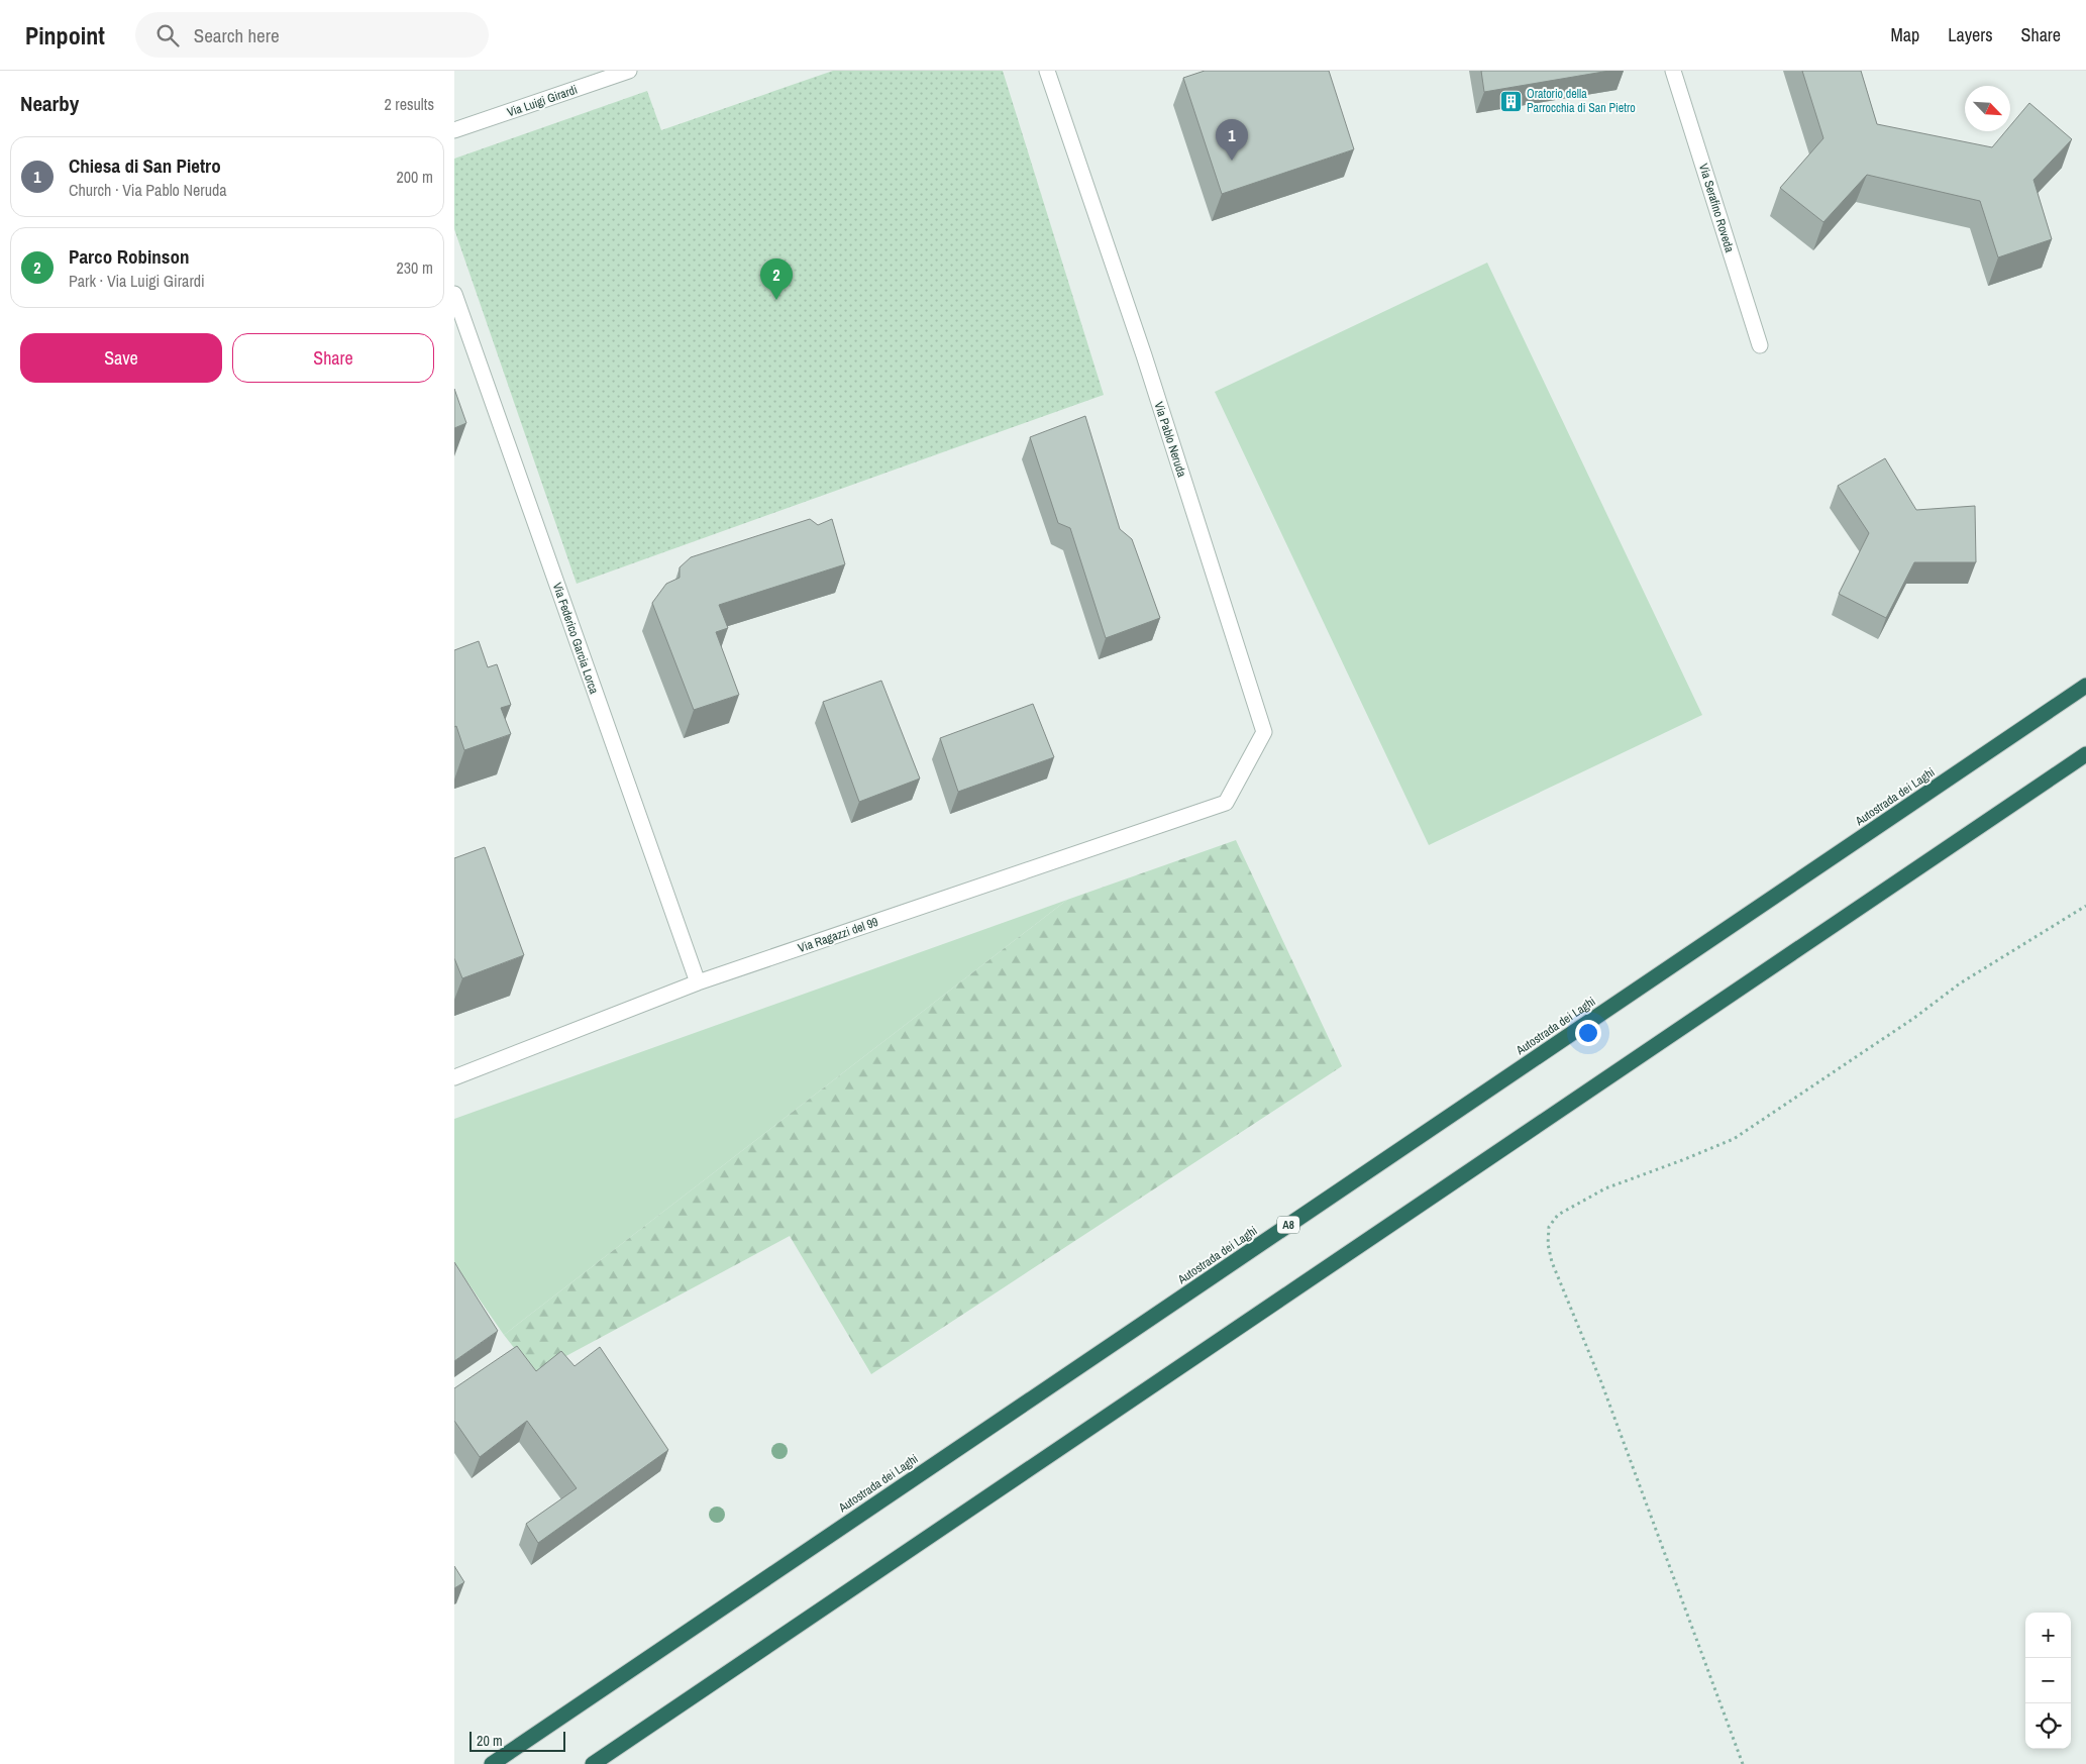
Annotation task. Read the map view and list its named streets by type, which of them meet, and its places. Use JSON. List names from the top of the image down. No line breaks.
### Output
{"streets":{"highway":["Autostrada dei Laghi","A8"],"street":["Via Luigi Girardi","Via Serafino Roveda","Via Pablo Neruda","Via Federico Garcia Lorca","Via Ragazzi del 99"]},"crossings":[["Via Pablo Neruda","Via Ragazzi del 99"],["Via Federico Garcia Lorca","Via Ragazzi del 99"]],"places":{"building":["Oratorio della Parrocchia di San Pietro"]},"scale_bar":"20 m","north":"bottom right","page":{"header":"Pinpoint","search":"Search here","nav":["Map","Layers","Share"],"heading":["Nearby","2 results"],"pins":["1","2"],"list":[{"mark":"1","name":"Chiesa di San Pietro","note":"Church · Via Pablo Neruda","value":"200 m"},{"mark":"2","name":"Parco Robinson","note":"Park · Via Luigi Girardi","value":"230 m"}],"buttons":["Save","Share"],"map_buttons":["+","−"],"scale":"20 m"}}
